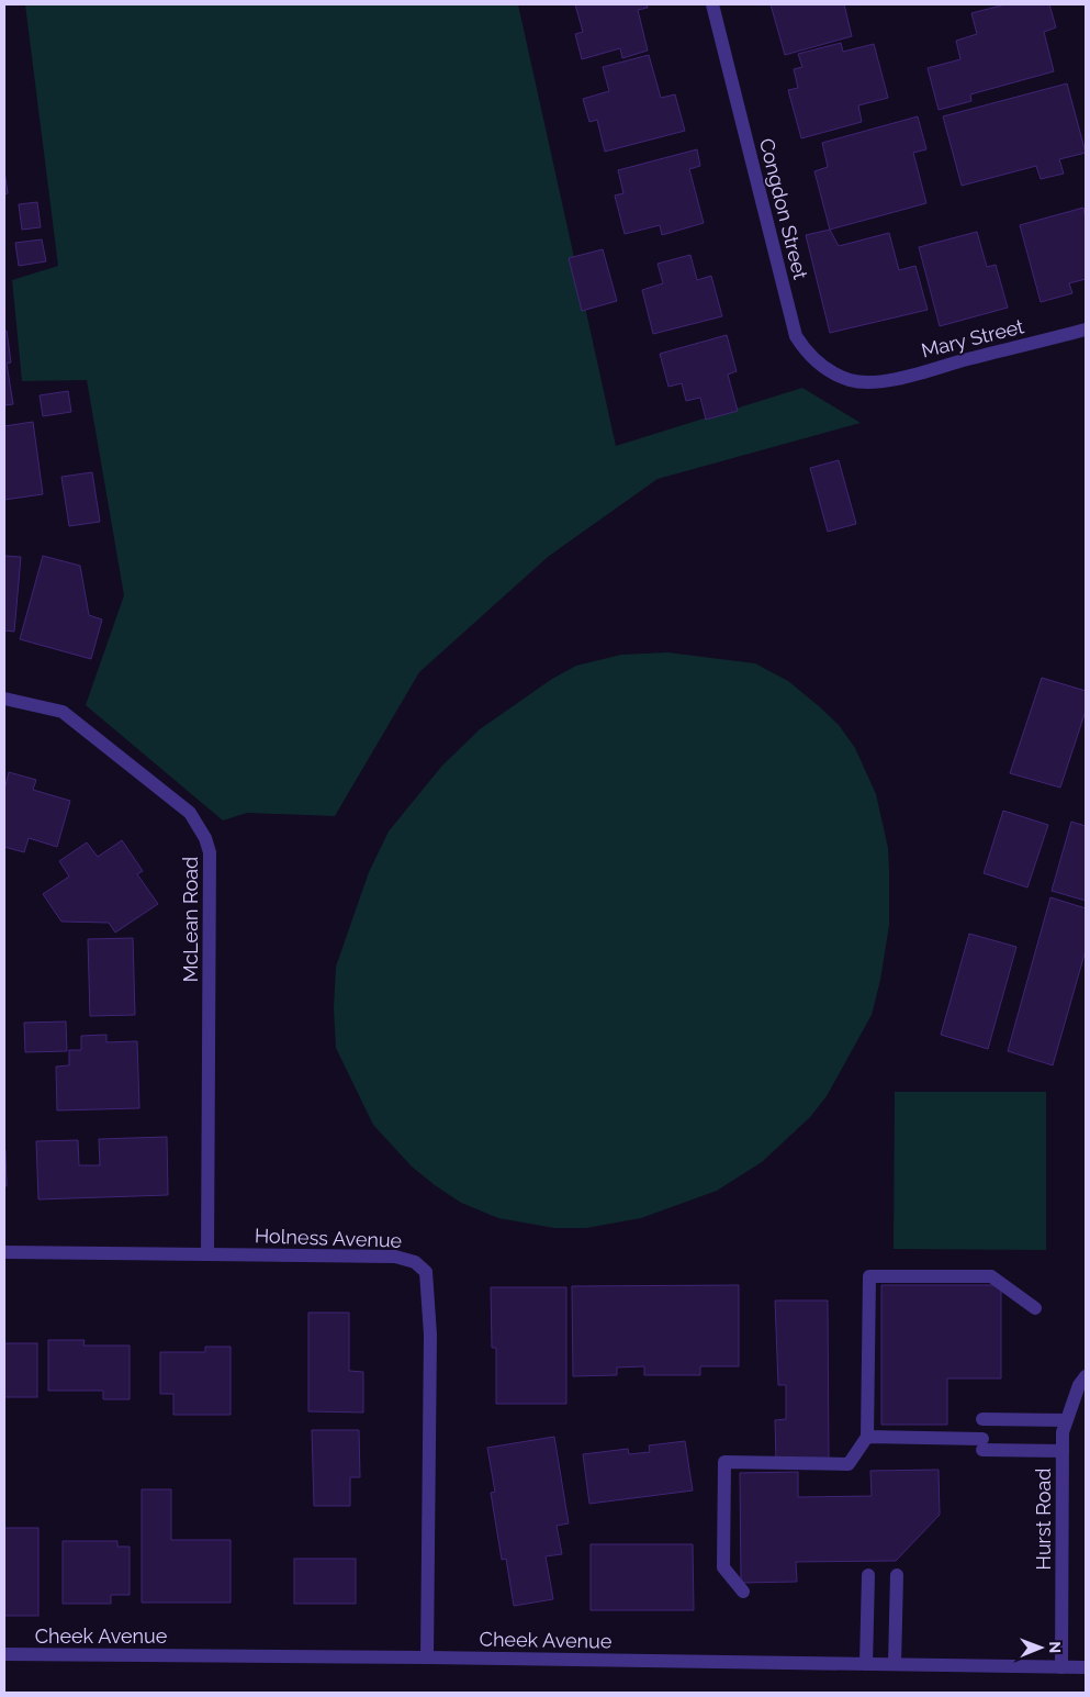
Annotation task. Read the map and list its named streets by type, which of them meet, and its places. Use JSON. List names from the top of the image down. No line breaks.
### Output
{"streets":{"street":["Congdon Street","Mary Street","McLean Road","Holness Avenue","Hurst Road","Cheek Avenue"]},"crossings":[["Congdon Street","Mary Street"],["McLean Road","Holness Avenue"],["Holness Avenue","Cheek Avenue"],["Hurst Road","Cheek Avenue"]],"north":"right"}
